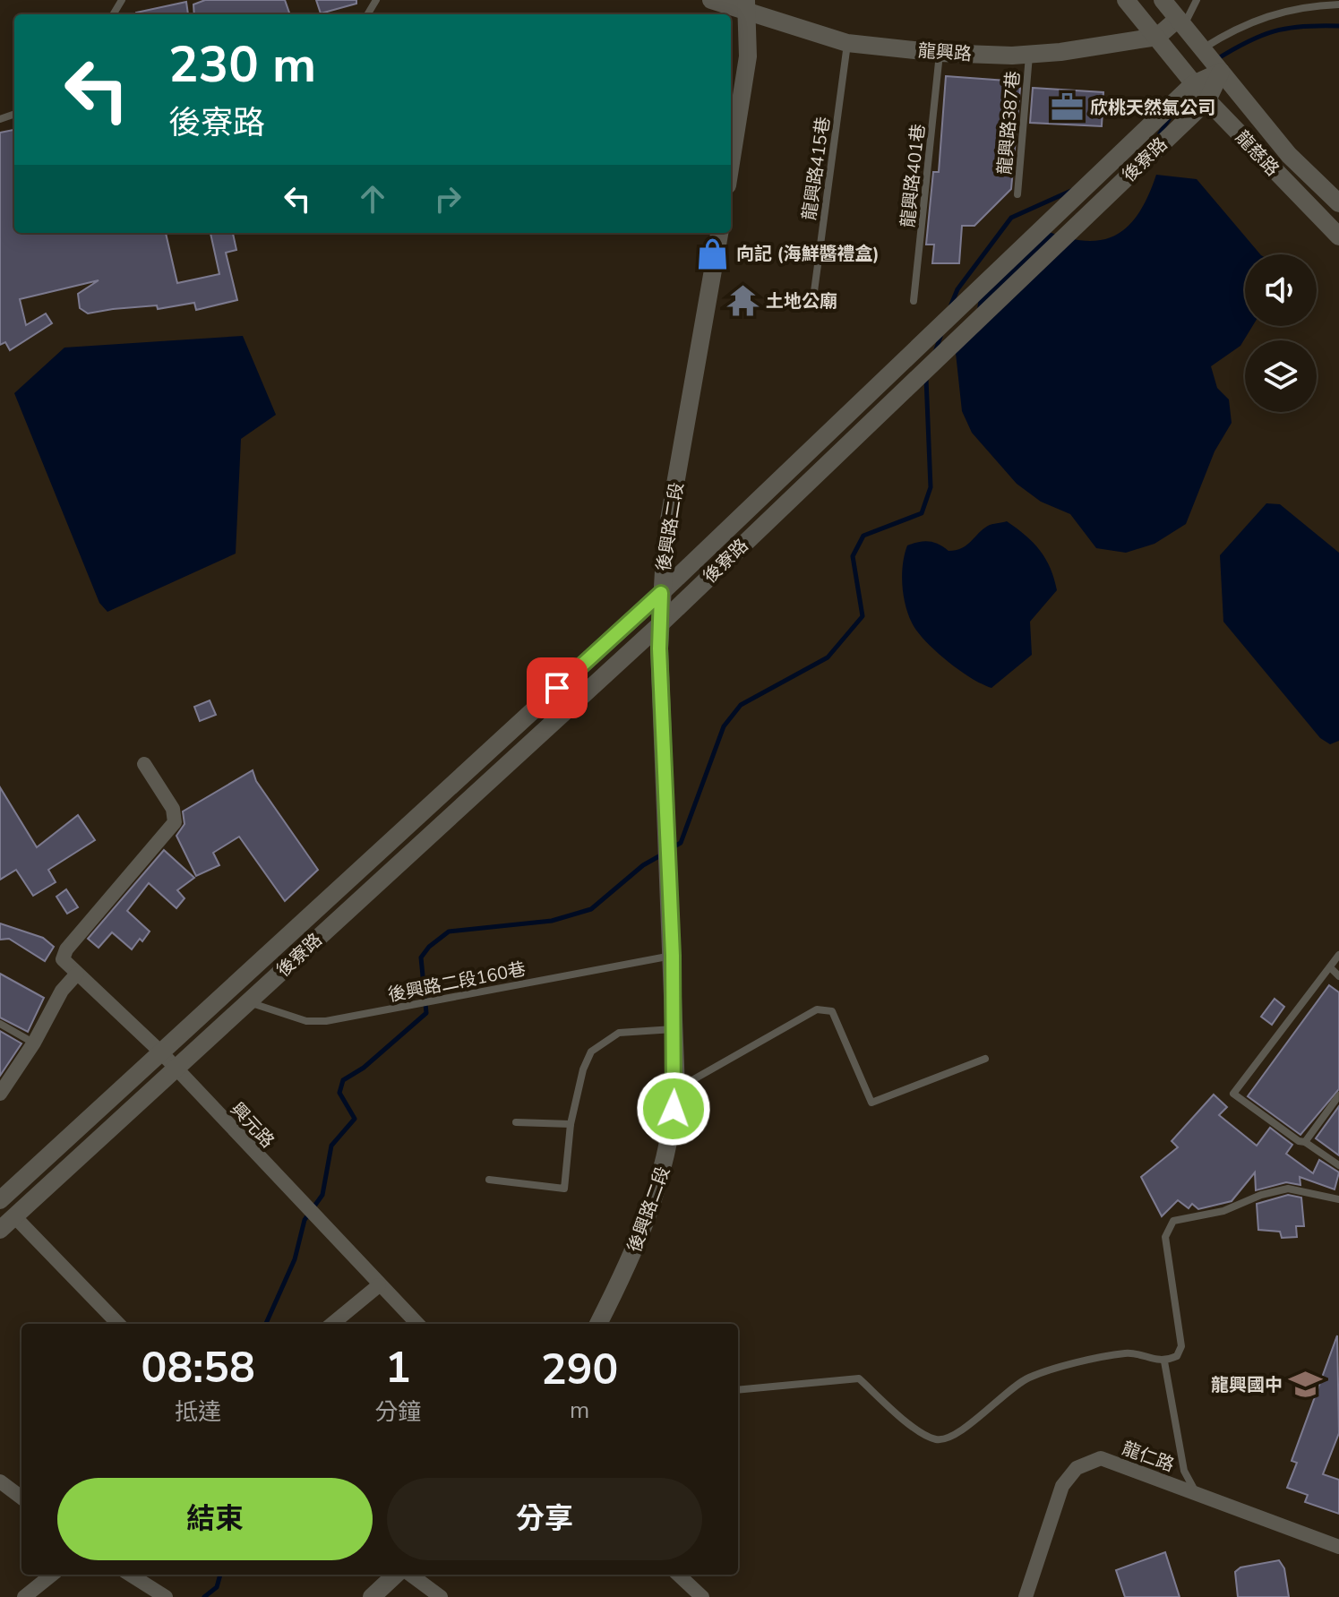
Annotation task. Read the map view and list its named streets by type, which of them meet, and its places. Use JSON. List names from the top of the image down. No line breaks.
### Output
{"streets":{"street":["龍興路","龍慈路","後寮路","後興路二段","興元路","龍仁路"],"lane":["龍興路387巷","龍興路415巷","龍興路401巷","後興路二段160巷"]},"crossings":[["龍興路","龍興路387巷"],["龍興路","龍慈路"],["龍興路","龍興路415巷"],["龍興路","龍興路401巷"],["龍慈路","後寮路"],["後寮路","後興路二段"],["後寮路","後興路二段160巷"],["後寮路","興元路"],["後興路二段","後興路二段160巷"]],"places":{"office":["欣桃天然氣公司"],"shop":["向記 (海鮮醬禮盒)"],"temple":["土地公廟"],"school or university":["龍興國中"]},"page":{"turn":["230 m","後寮路"],"eta":["08:58","抵達","1","分鐘","290","m"],"buttons":["結束","分享"]}}
